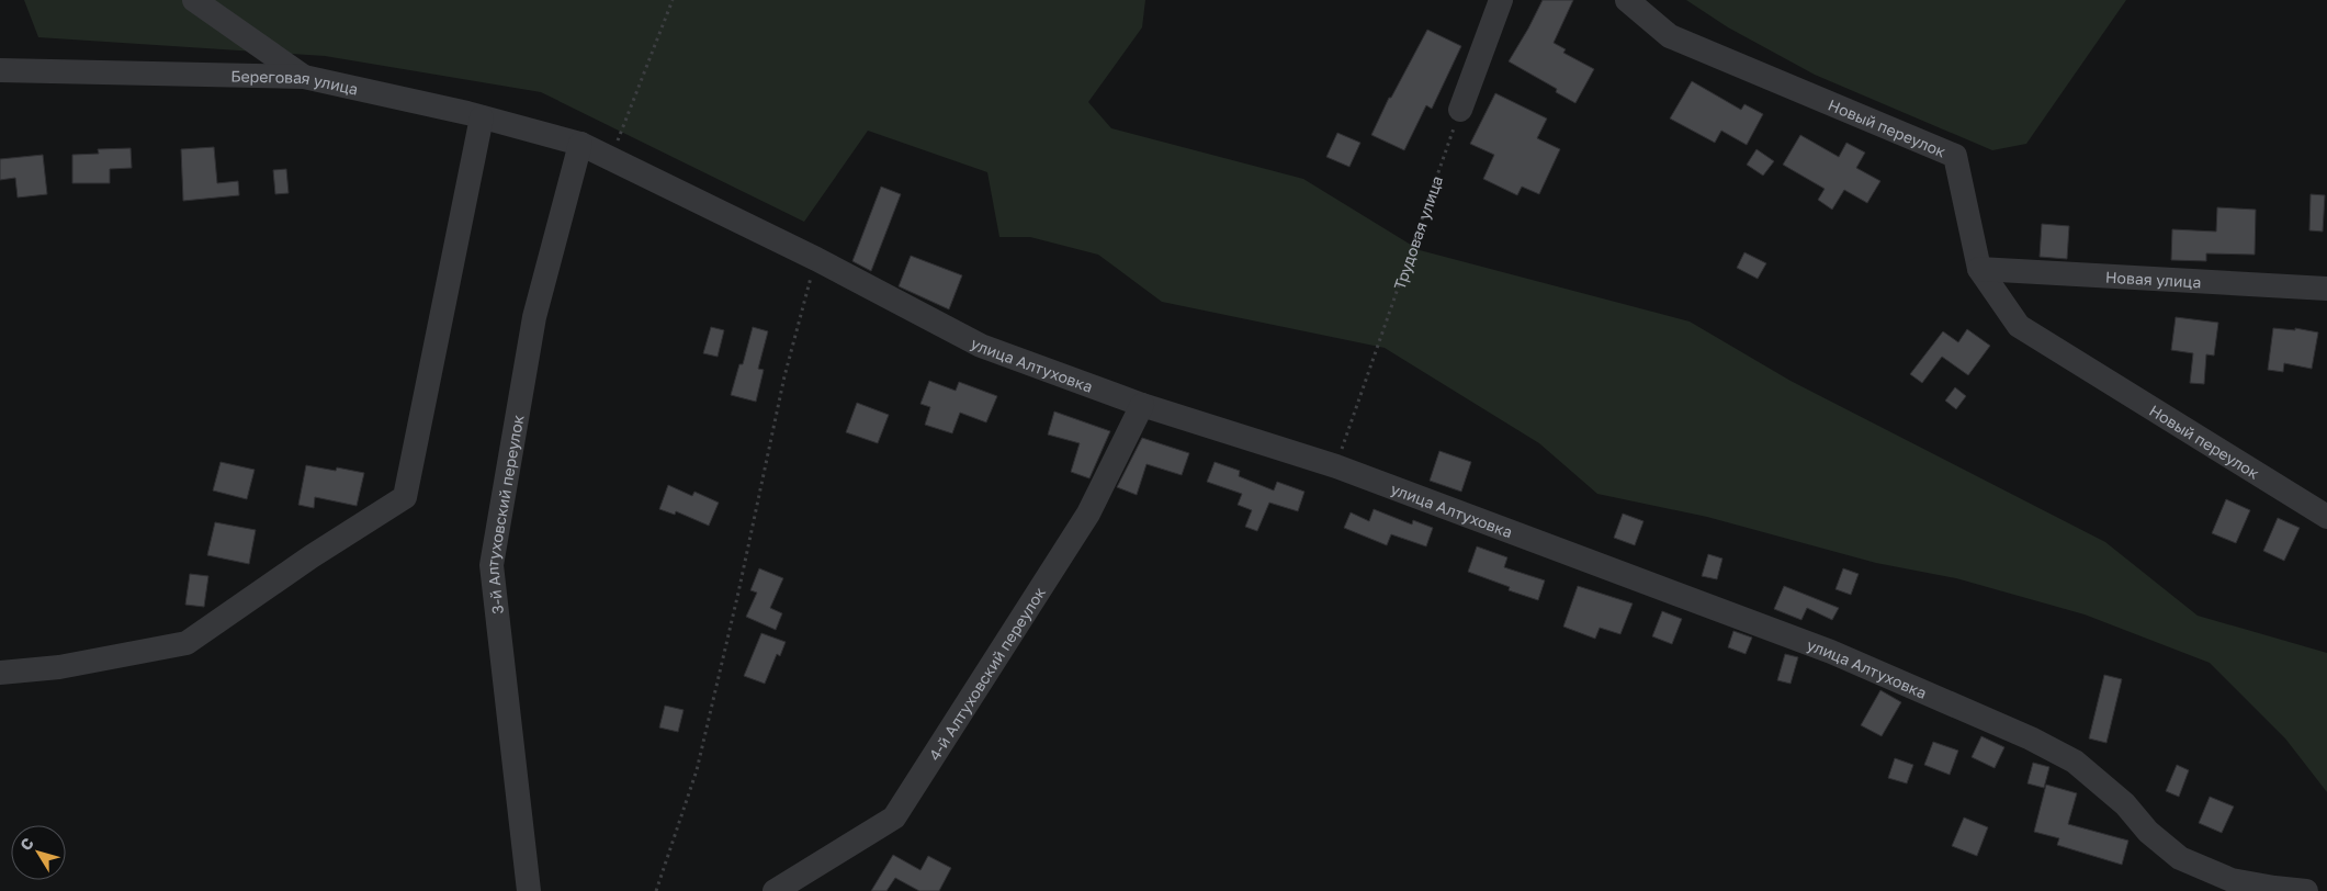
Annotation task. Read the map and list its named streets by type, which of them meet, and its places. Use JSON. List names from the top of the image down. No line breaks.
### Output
{"streets":{"street":["Береговая улица","Новый переулок","Новая улица","улица Алтуховка","3-й Алтуховский переулок","4-й Алтуховский переулок"],"path":["Трудовая улица"]},"crossings":[["Береговая улица","улица Алтуховка"],["Береговая улица","3-й Алтуховский переулок"],["Новый переулок","Новая улица"],["Трудовая улица","улица Алтуховка"],["улица Алтуховка","3-й Алтуховский переулок"],["улица Алтуховка","4-й Алтуховский переулок"]],"north":"top left"}
